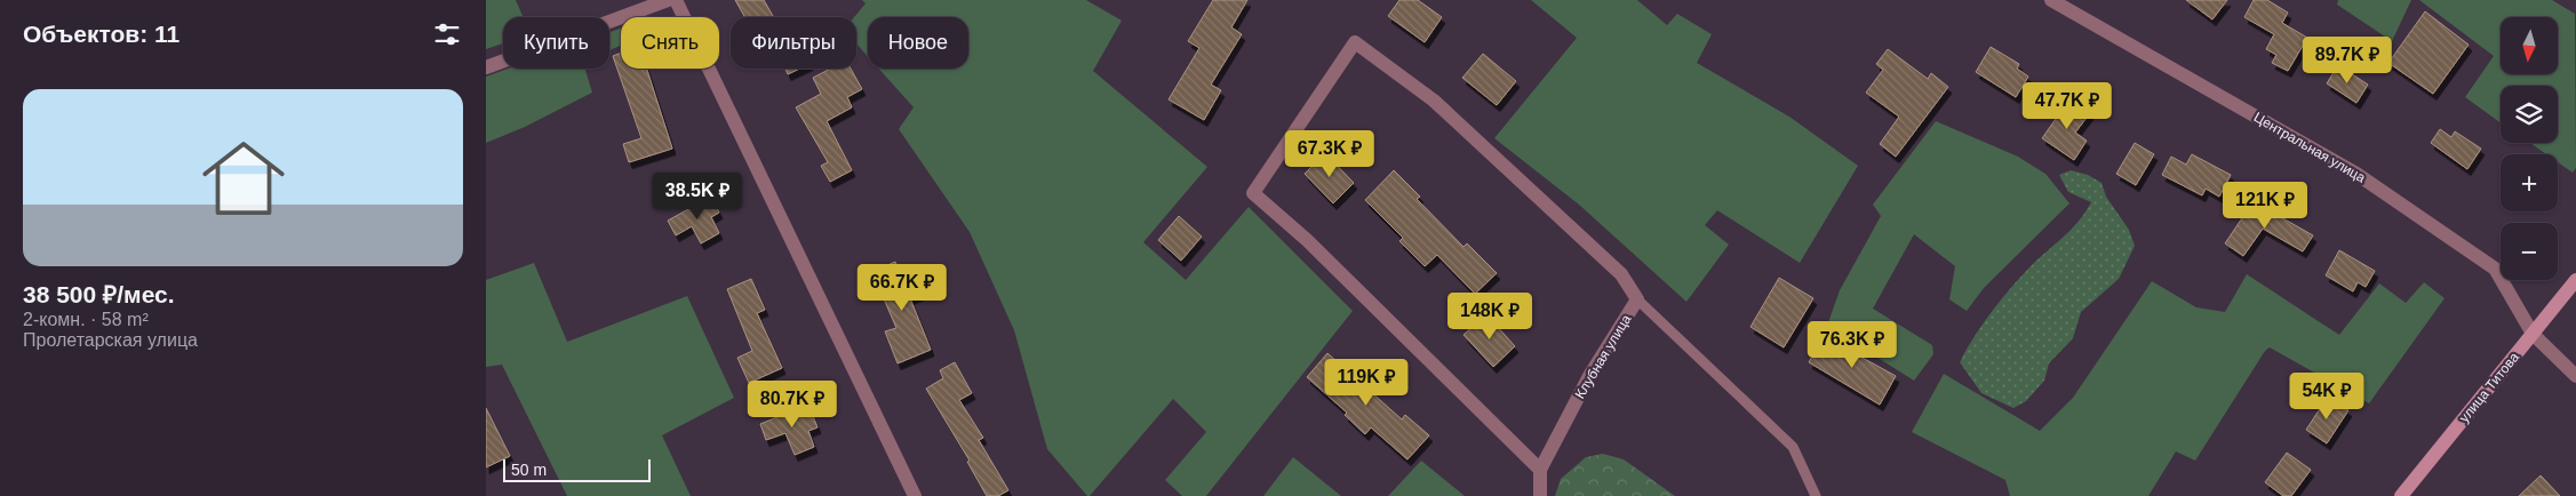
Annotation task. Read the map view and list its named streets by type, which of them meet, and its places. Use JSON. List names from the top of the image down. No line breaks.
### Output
{"streets":{"main road":["улица Титова"],"street":["Центральная улица","Клубная улица"]},"crossings":[["Центральная улица","улица Титова"]],"scale_bar":"50 m","north":"bottom","page":{"heading":"Объектов: 11","map_buttons":["+","−"],"chip":["Купить","Снять","Фильтры","Новое"],"price":["89.7K ₽","47.7K ₽","67.3K ₽","38.5K ₽","121K ₽","66.7K ₽","148K ₽","76.3K ₽","119K ₽","54K ₽","80.7K ₽"],"list":[{"name":"38 500 ₽/мес.","note":"2-комн. · 58 m² · Пролетарская улица"}],"scale":"50 m"}}
